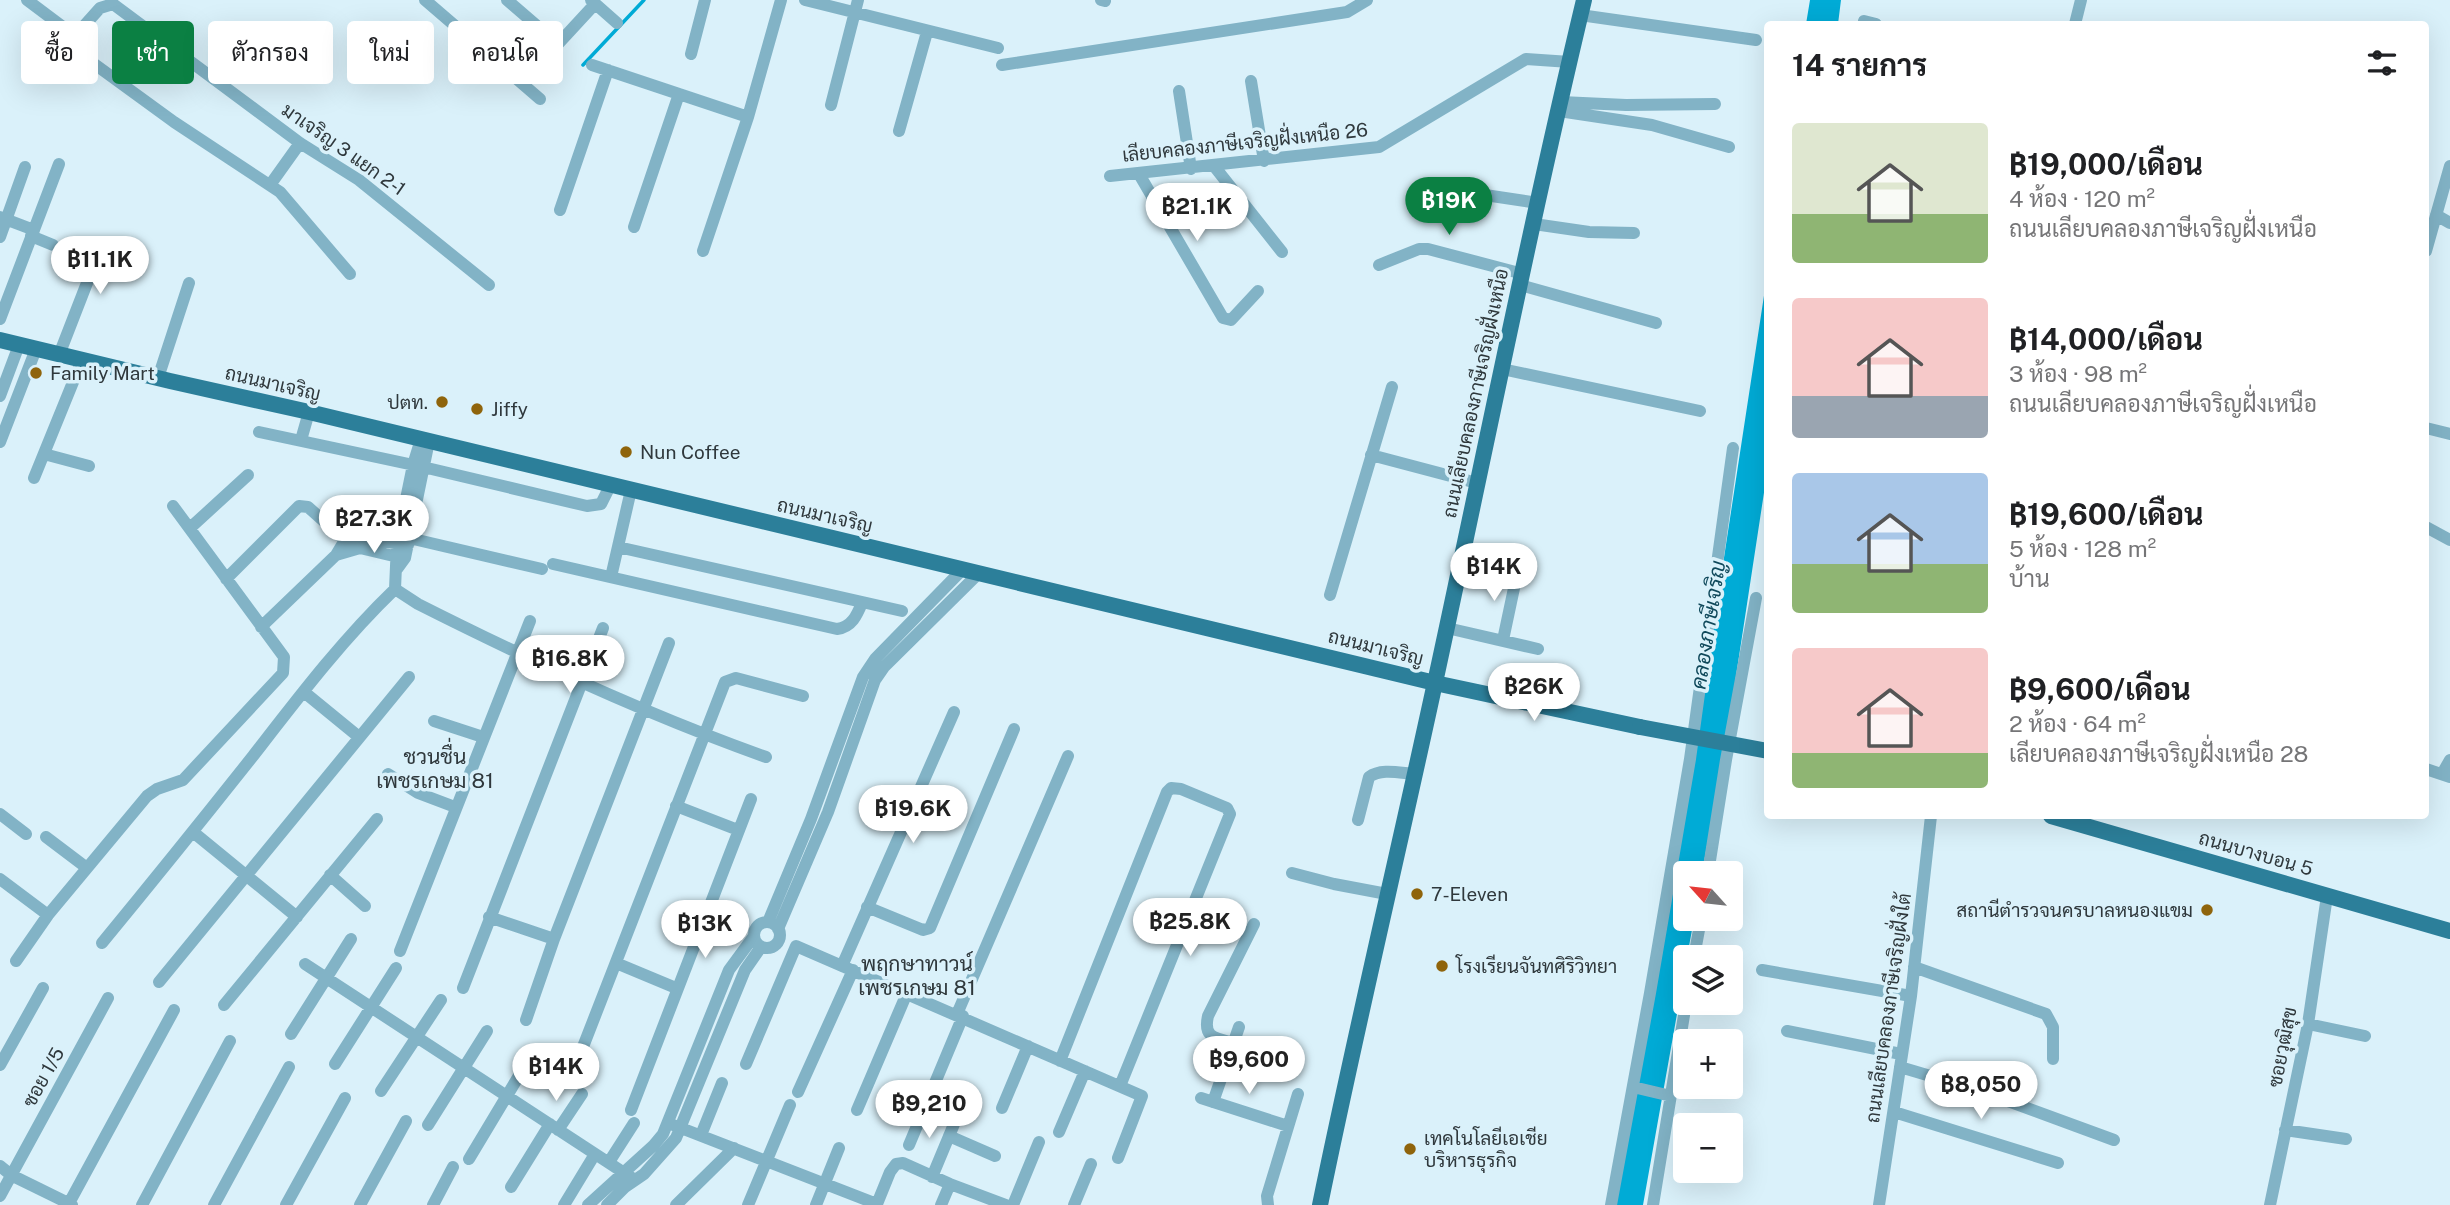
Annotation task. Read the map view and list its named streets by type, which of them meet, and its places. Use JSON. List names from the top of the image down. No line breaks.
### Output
{"streets":{"main road":["ถนนมาเจริญ","ถนนเลียบคลองภาษีเจริญฝั่งเหนือ","ถนนบางบอน 5"],"street":["เลียบคลองภาษีเจริญฝั่งเหนือ 26","มาเจริญ 3 แยก 2-1","ถนนเลียบคลองภาษีเจริญฝั่งใต้","ซอยวุฒิสุข","ซอย 1/5"]},"crossings":[["เลียบคลองภาษีเจริญฝั่งเหนือ 26","ถนนเลียบคลองภาษีเจริญฝั่งเหนือ"],["ถนนมาเจริญ","ถนนเลียบคลองภาษีเจริญฝั่งเหนือ"],["ถนนบางบอน 5","ซอยวุฒิสุข"]],"districts":["ชวนชื่น เพชรเกษม 81","พฤกษาทาวน์ เพชรเกษม 81"],"water":["คลองภาษีเจริญ"],"places":["Family Mart","ปตท.","Jiffy","Nun Coffee","7-Eleven","สถานีตำรวจนครบาลหนองแขม","โรงเรียนจันทศิริวิทยา","เทคโนโลยีเอเชีย บริหารธุรกิจ"],"north":"top left","page":{"chip":["ซื้อ","เช่า","ตัวกรอง","ใหม่","คอนโด"],"heading":"14 รายการ","list":[{"name":"฿19,000/เดือน","note":"4 ห้อง · 120 m² · ถนนเลียบคลองภาษีเจริญฝั่งเหนือ"},{"name":"฿14,000/เดือน","note":"3 ห้อง · 98 m² · ถนนเลียบคลองภาษีเจริญฝั่งเหนือ"},{"name":"฿19,600/เดือน","note":"5 ห้อง · 128 m² · บ้าน"},{"name":"฿9,600/เดือน","note":"2 ห้อง · 64 m² · เลียบคลองภาษีเจริญฝั่งเหนือ 28"}],"price":["฿19K","฿21.1K","฿11.1K","฿27.3K","฿14K","฿16.8K","฿26K","฿19.6K","฿25.8K","฿13K","฿9,600","฿14K","฿8,050","฿9,210"],"map_buttons":["+","−"]}}
